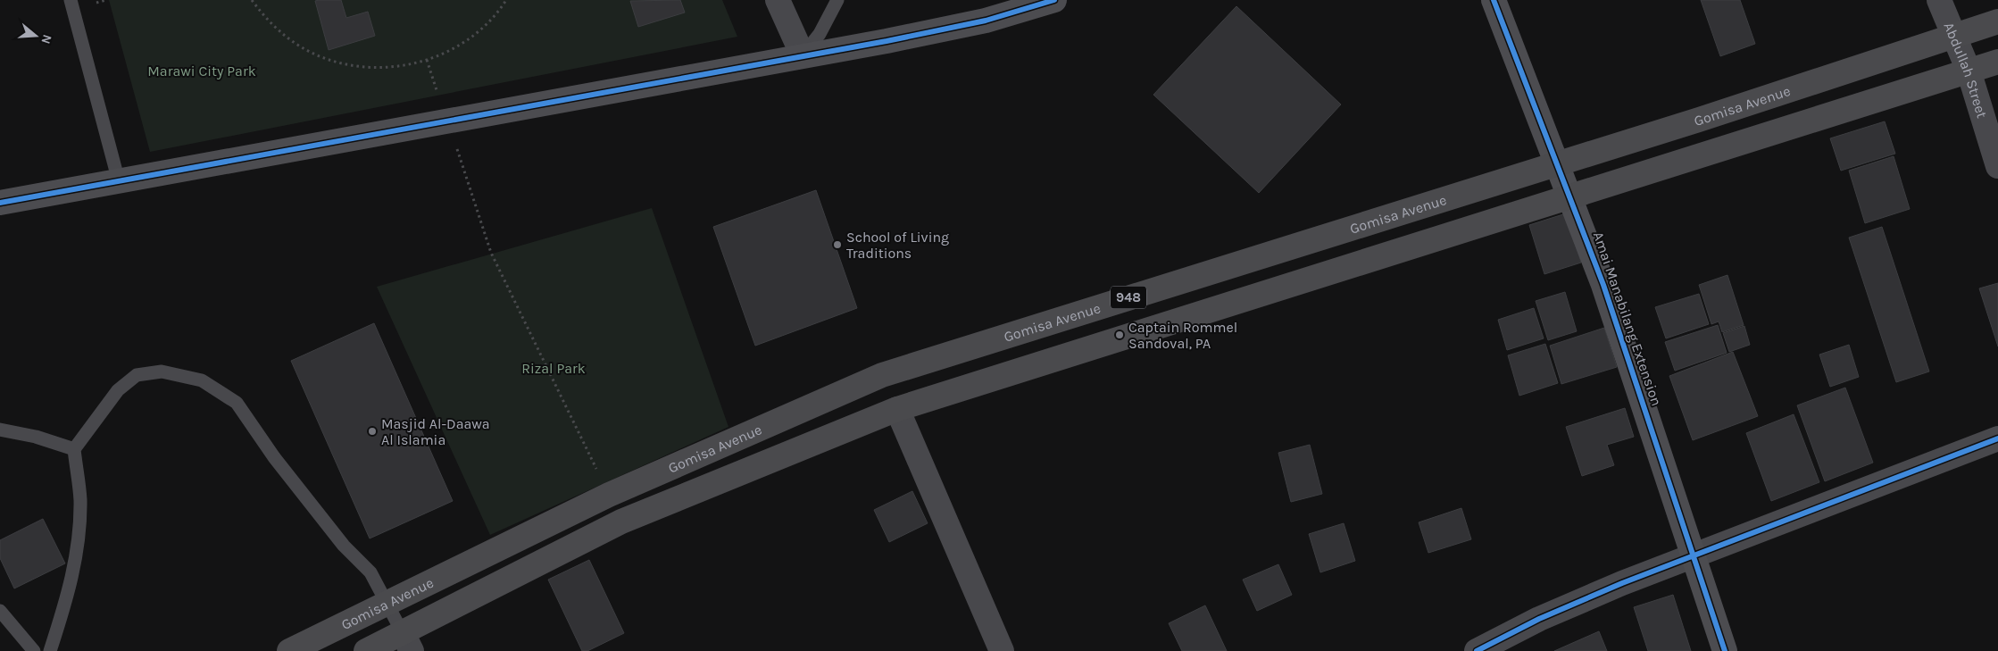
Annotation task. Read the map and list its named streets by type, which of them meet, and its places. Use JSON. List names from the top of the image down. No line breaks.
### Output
{"streets":{"main road":["Gomisa Avenue","948"],"street":["Abdullah Street","Amai Manabilang Extension"]},"crossings":[["Abdullah Street","Gomisa Avenue"],["Abdullah Street","948"],["Gomisa Avenue","Amai Manabilang Extension"],["948","Amai Manabilang Extension"]],"parks":["Marawi City Park","Rizal Park"],"places":["School of Living Traditions","Captain Rommel Sandoval, PA","Masjid Al-Daawa Al Islamia"],"north":"right"}
